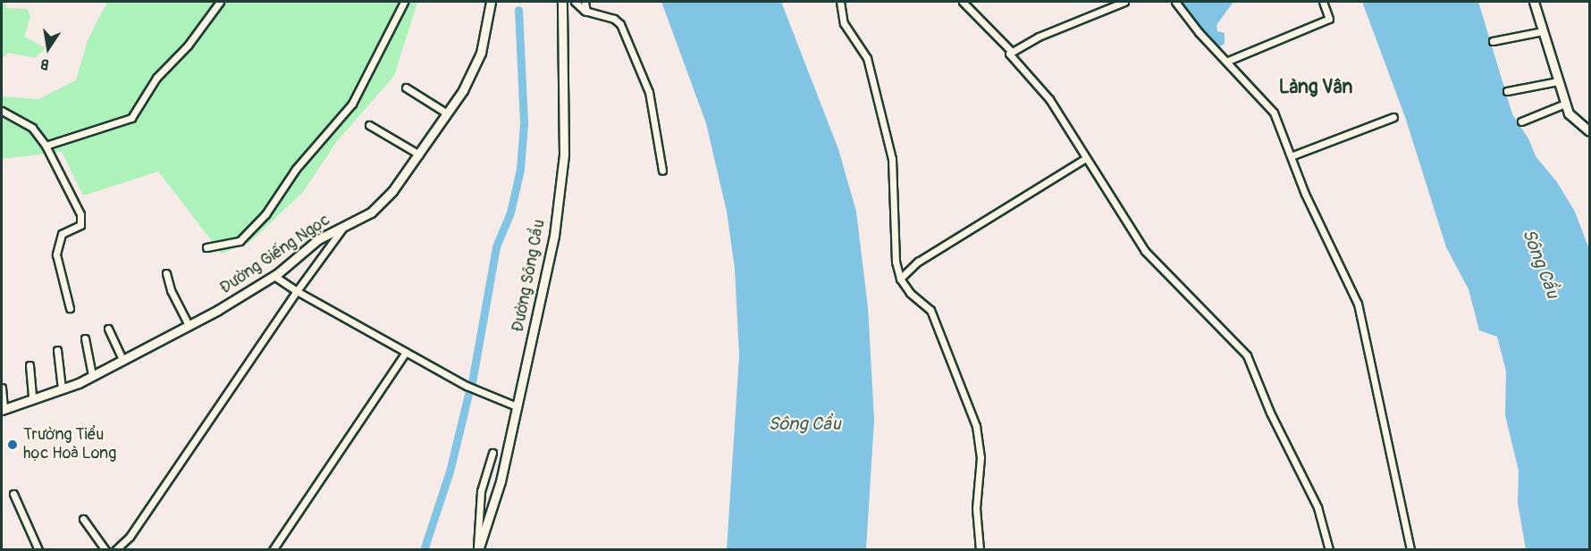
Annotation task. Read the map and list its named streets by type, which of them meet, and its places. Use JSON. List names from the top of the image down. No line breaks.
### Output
{"streets":{"main road":["Đường Giếng Ngọc","Đường Sông Cầu"]},"districts":["Làng Vân"],"water":["Sông Cầu"],"places":["Trường Tiểu học Hoà Long"],"north":"bottom"}
